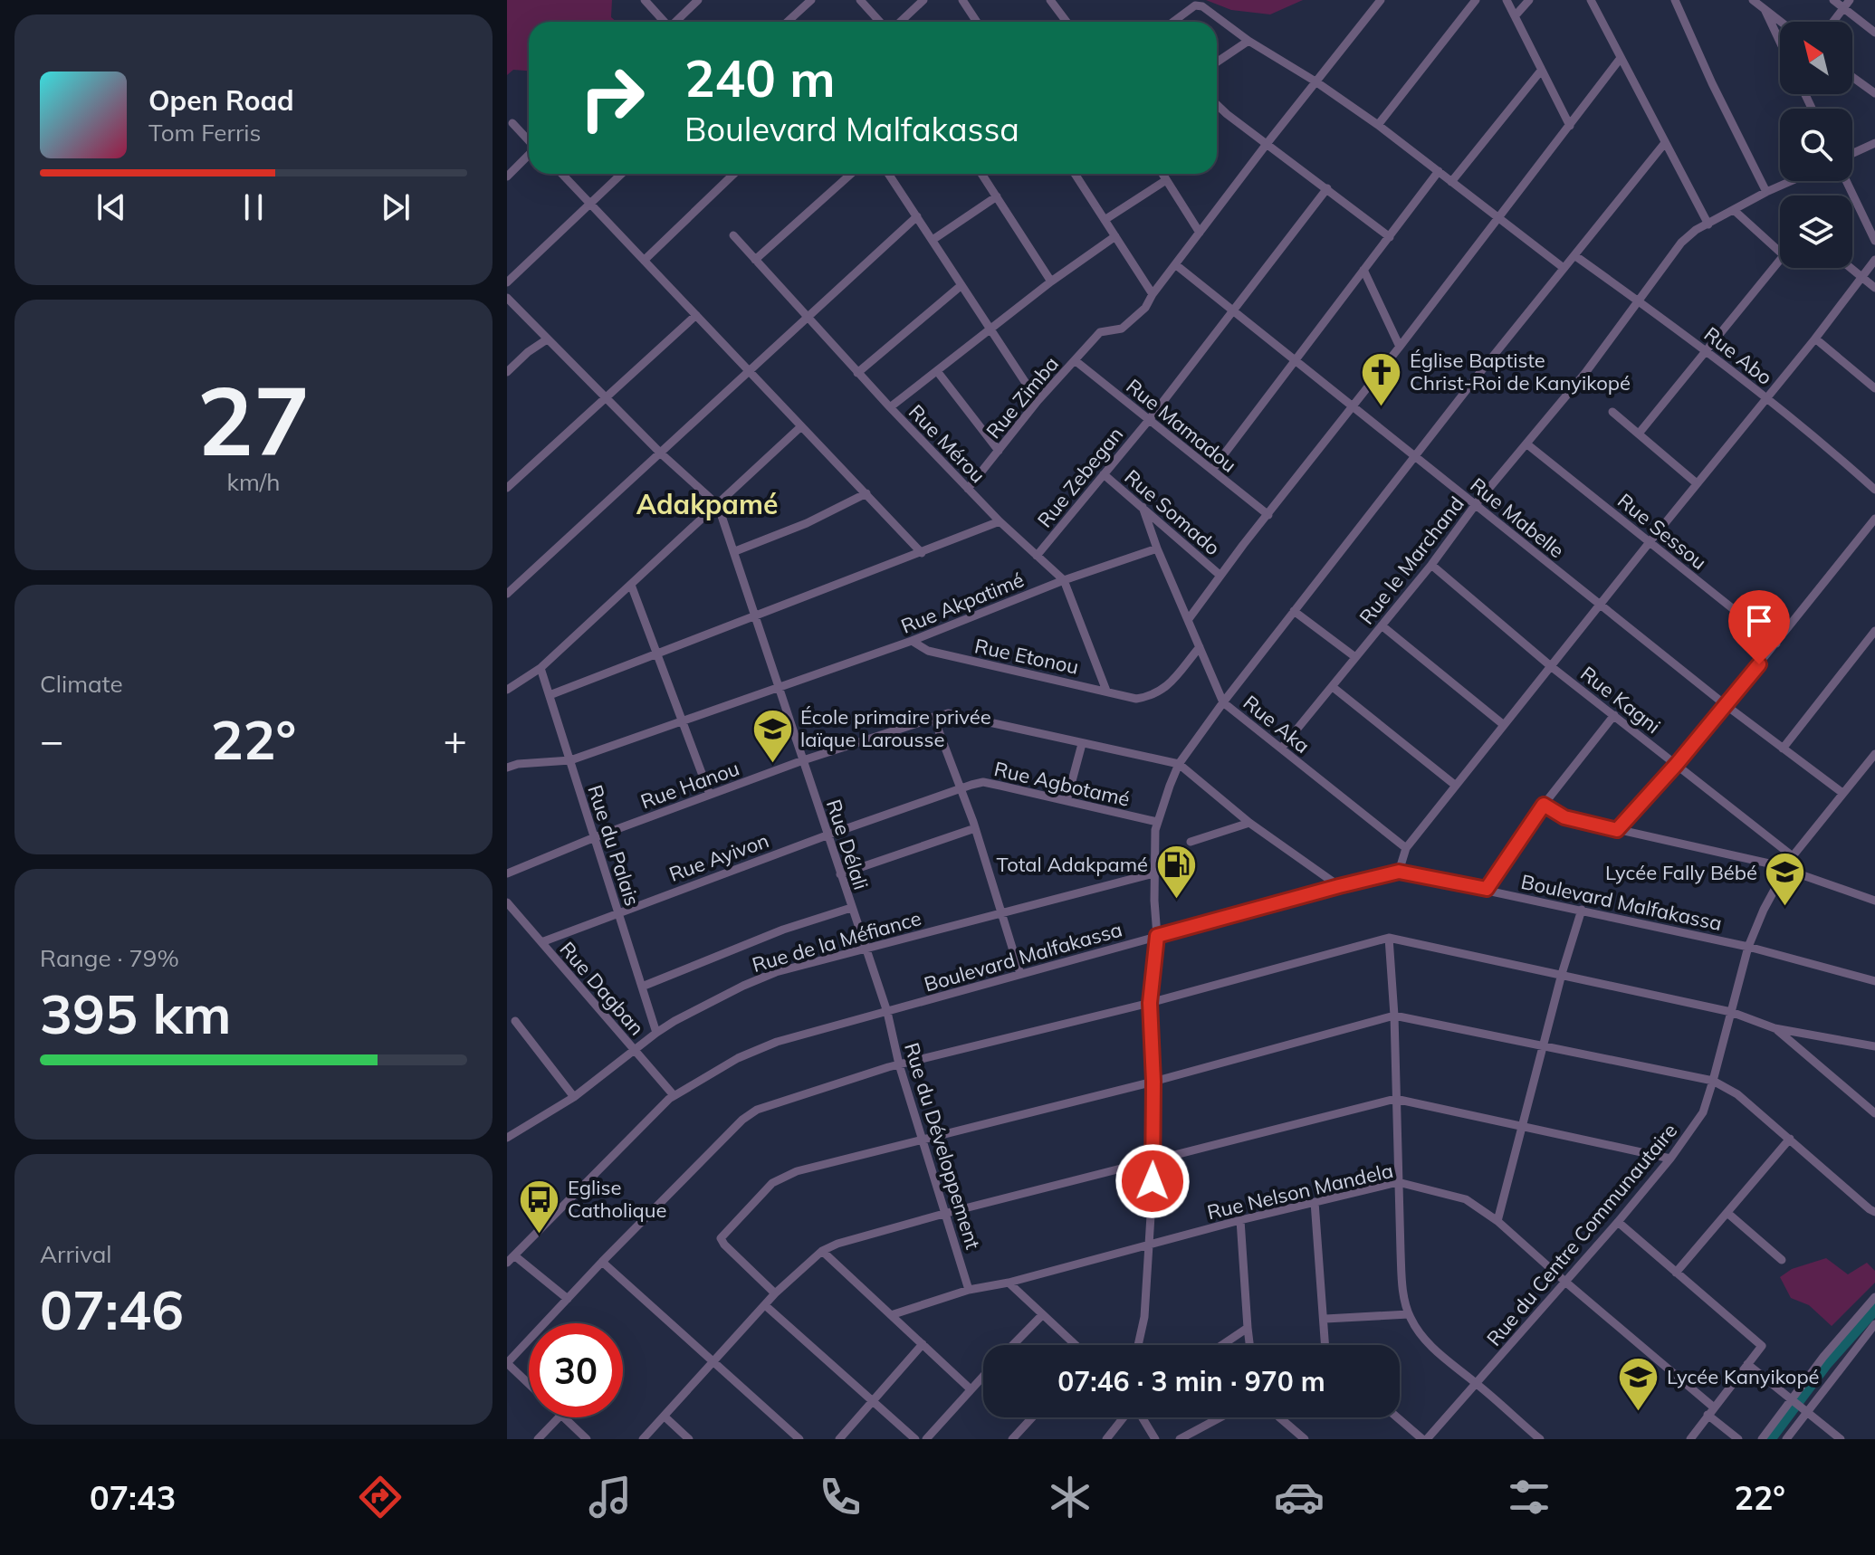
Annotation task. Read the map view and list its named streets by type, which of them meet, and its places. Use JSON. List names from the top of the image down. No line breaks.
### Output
{"streets":{"street":["Rue Abo","Rue Zimba","Rue Mamadou","Rue Mérou","Rue Zebegan","Rue Somado","Rue Mabelle","Rue Sessou","Rue le Marchand","Rue Akpatimé","Rue Etonou","Rue Kagni","Rue Aka","Rue Agbotamé","Rue Hanou","Rue Délali","Rue du Palais","Rue Ayivon","Boulevard Malfakassa","Rue de la Méfiance","Rue Dagban","Rue du Développement","Rue Nelson Mandela","Rue du Centre Communautaire"]},"crossings":[["Rue Abo","Rue le Marchand"],["Rue Zimba","Rue Mamadou"],["Rue Zimba","Rue Mérou"],["Rue Zimba","Rue Mabelle"],["Rue Mamadou","Rue Zebegan"],["Rue Mérou","Rue Zebegan"],["Rue Mérou","Rue Akpatimé"],["Rue Mérou","Rue Etonou"],["Rue Zebegan","Rue Somado"],["Rue Zebegan","Rue Mabelle"],["Rue Somado","Rue Aka"],["Rue Mabelle","Rue le Marchand"],["Rue Mabelle","Rue du Centre Communautaire"],["Rue Sessou","Rue le Marchand"],["Rue le Marchand","Rue Kagni"],["Rue le Marchand","Rue Aka"],["Rue Akpatimé","Rue Etonou"],["Rue Akpatimé","Rue Aka"],["Rue Akpatimé","Rue Délali"],["Rue Akpatimé","Rue du Palais"],["Rue Etonou","Rue Aka"],["Rue Kagni","Rue du Centre Communautaire"],["Rue Agbotamé","Rue Délali"],["Rue Agbotamé","Rue Ayivon"],["Rue Hanou","Rue Délali"],["Rue Hanou","Rue du Palais"],["Rue Délali","Rue Ayivon"],["Rue Délali","Boulevard Malfakassa"],["Rue Délali","Rue de la Méfiance"],["Rue Délali","Rue du Développement"],["Rue du Palais","Rue Ayivon"],["Rue du Palais","Rue de la Méfiance"],["Rue Ayivon","Rue Dagban"],["Boulevard Malfakassa","Rue Dagban"],["Boulevard Malfakassa","Rue du Développement"],["Boulevard Malfakassa","Rue du Centre Communautaire"],["Rue de la Méfiance","Rue Dagban"],["Rue du Développement","Rue Nelson Mandela"],["Rue Nelson Mandela","Rue du Centre Communautaire"]],"districts":["Adakpamé"],"places":{"church":["Église Baptiste Christ-Roi de Kanyikopé"],"school or university":["École primaire privée laïque Larousse","Lycée Fally Bébé","Lycée Kanyikopé"],"fuel station":["Total Adakpamé"],"bus stop":["Eglise Catholique"]},"north":"top left","page":{"turn":["240 m","Boulevard Malfakassa"],"song":["Open Road","Tom Ferris"],"tile":[["27","km/h"],"Climate",["Range · 79%","395 km"],["Arrival","07:46"]],"heat":["−","22°","+"],"limit":"30","trip":"07:46 · 3 min · 970 m","tabs":["07:43","22°"]}}
